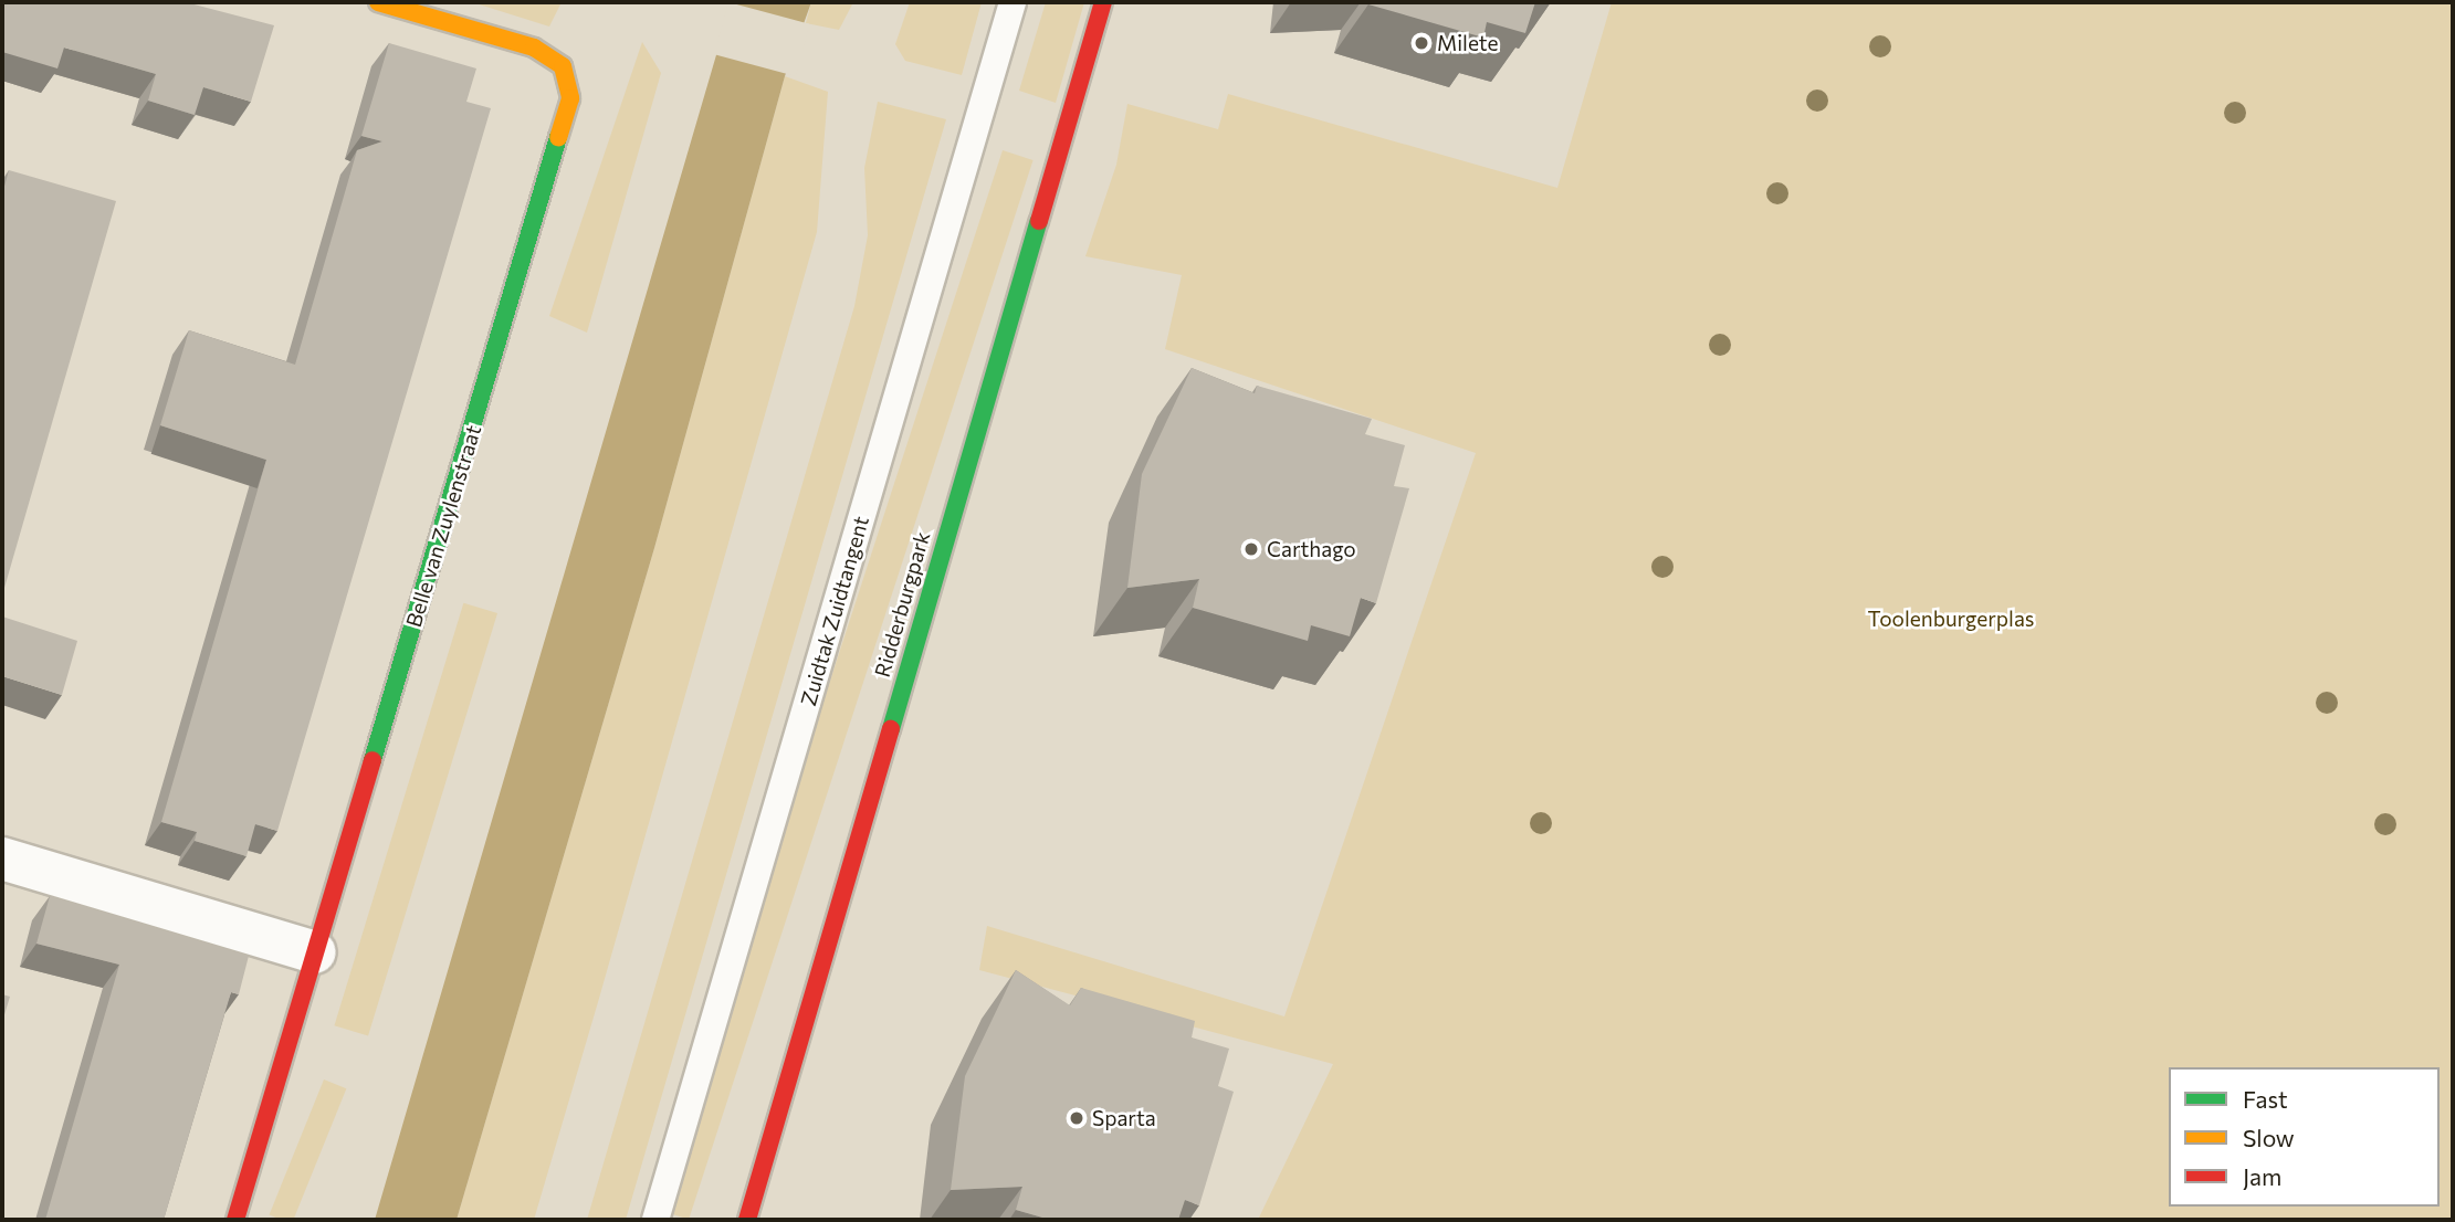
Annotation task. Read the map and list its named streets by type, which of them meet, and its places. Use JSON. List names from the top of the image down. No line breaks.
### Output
{"streets":{"street":["Belle van Zuylenstraat","Ridderburgpark"],"lane":["Zuidtak Zuidtangent"]},"parks":["Toolenburgerplas"],"places":["Milete","Carthago","Sparta"],"legend":["Fast","Slow","Jam"]}
